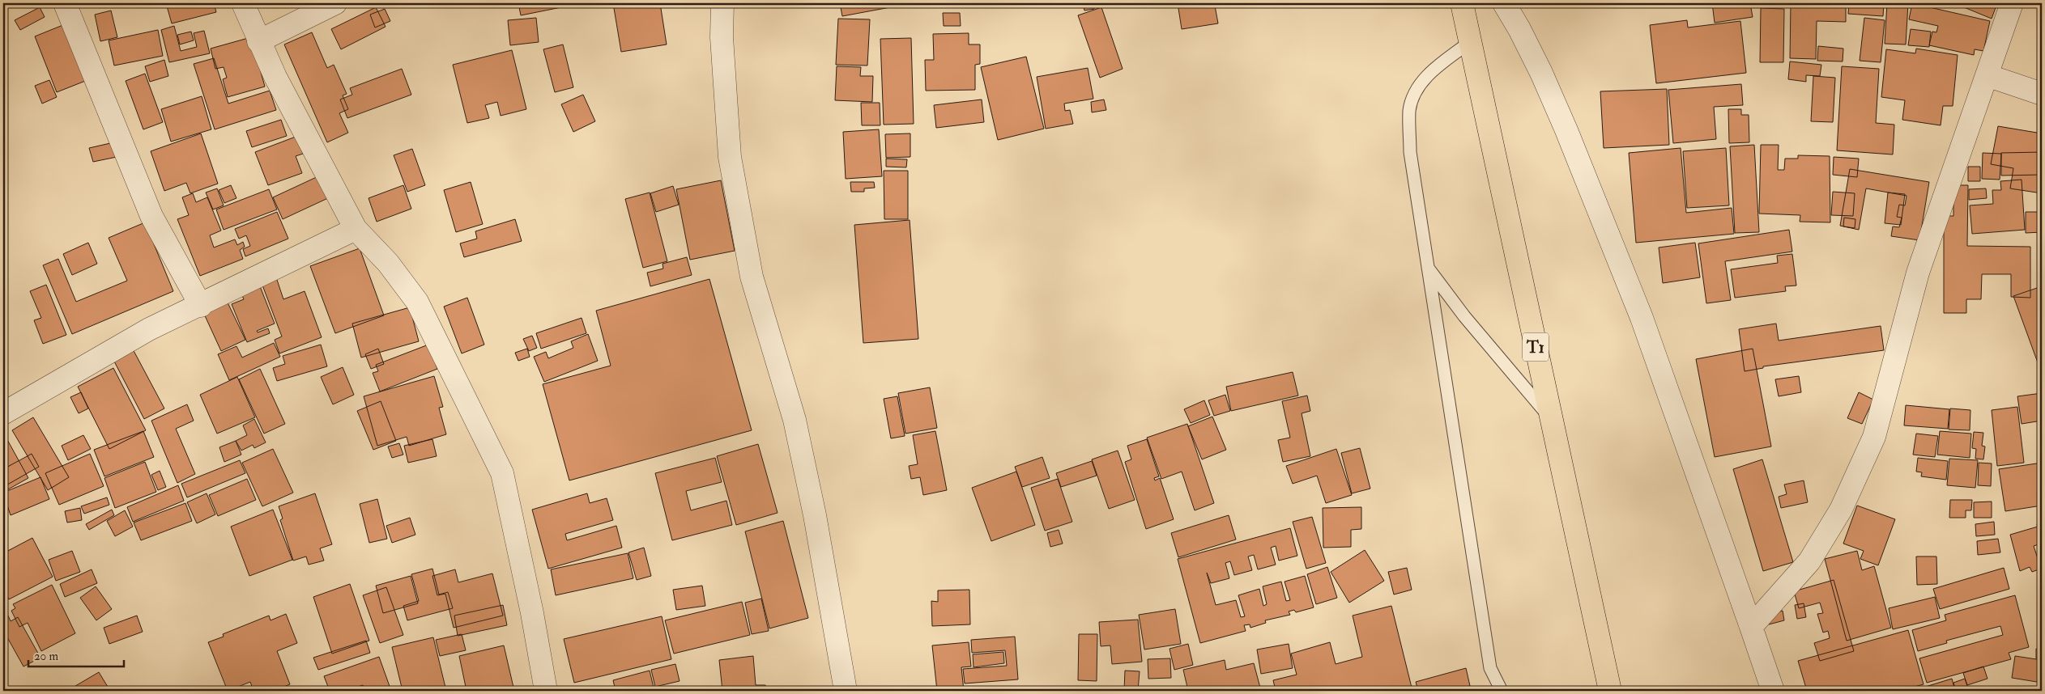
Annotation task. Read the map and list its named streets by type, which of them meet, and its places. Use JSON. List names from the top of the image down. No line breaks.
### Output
{"streets":{"highway":["T1"]},"scale_bar":"20 m"}
